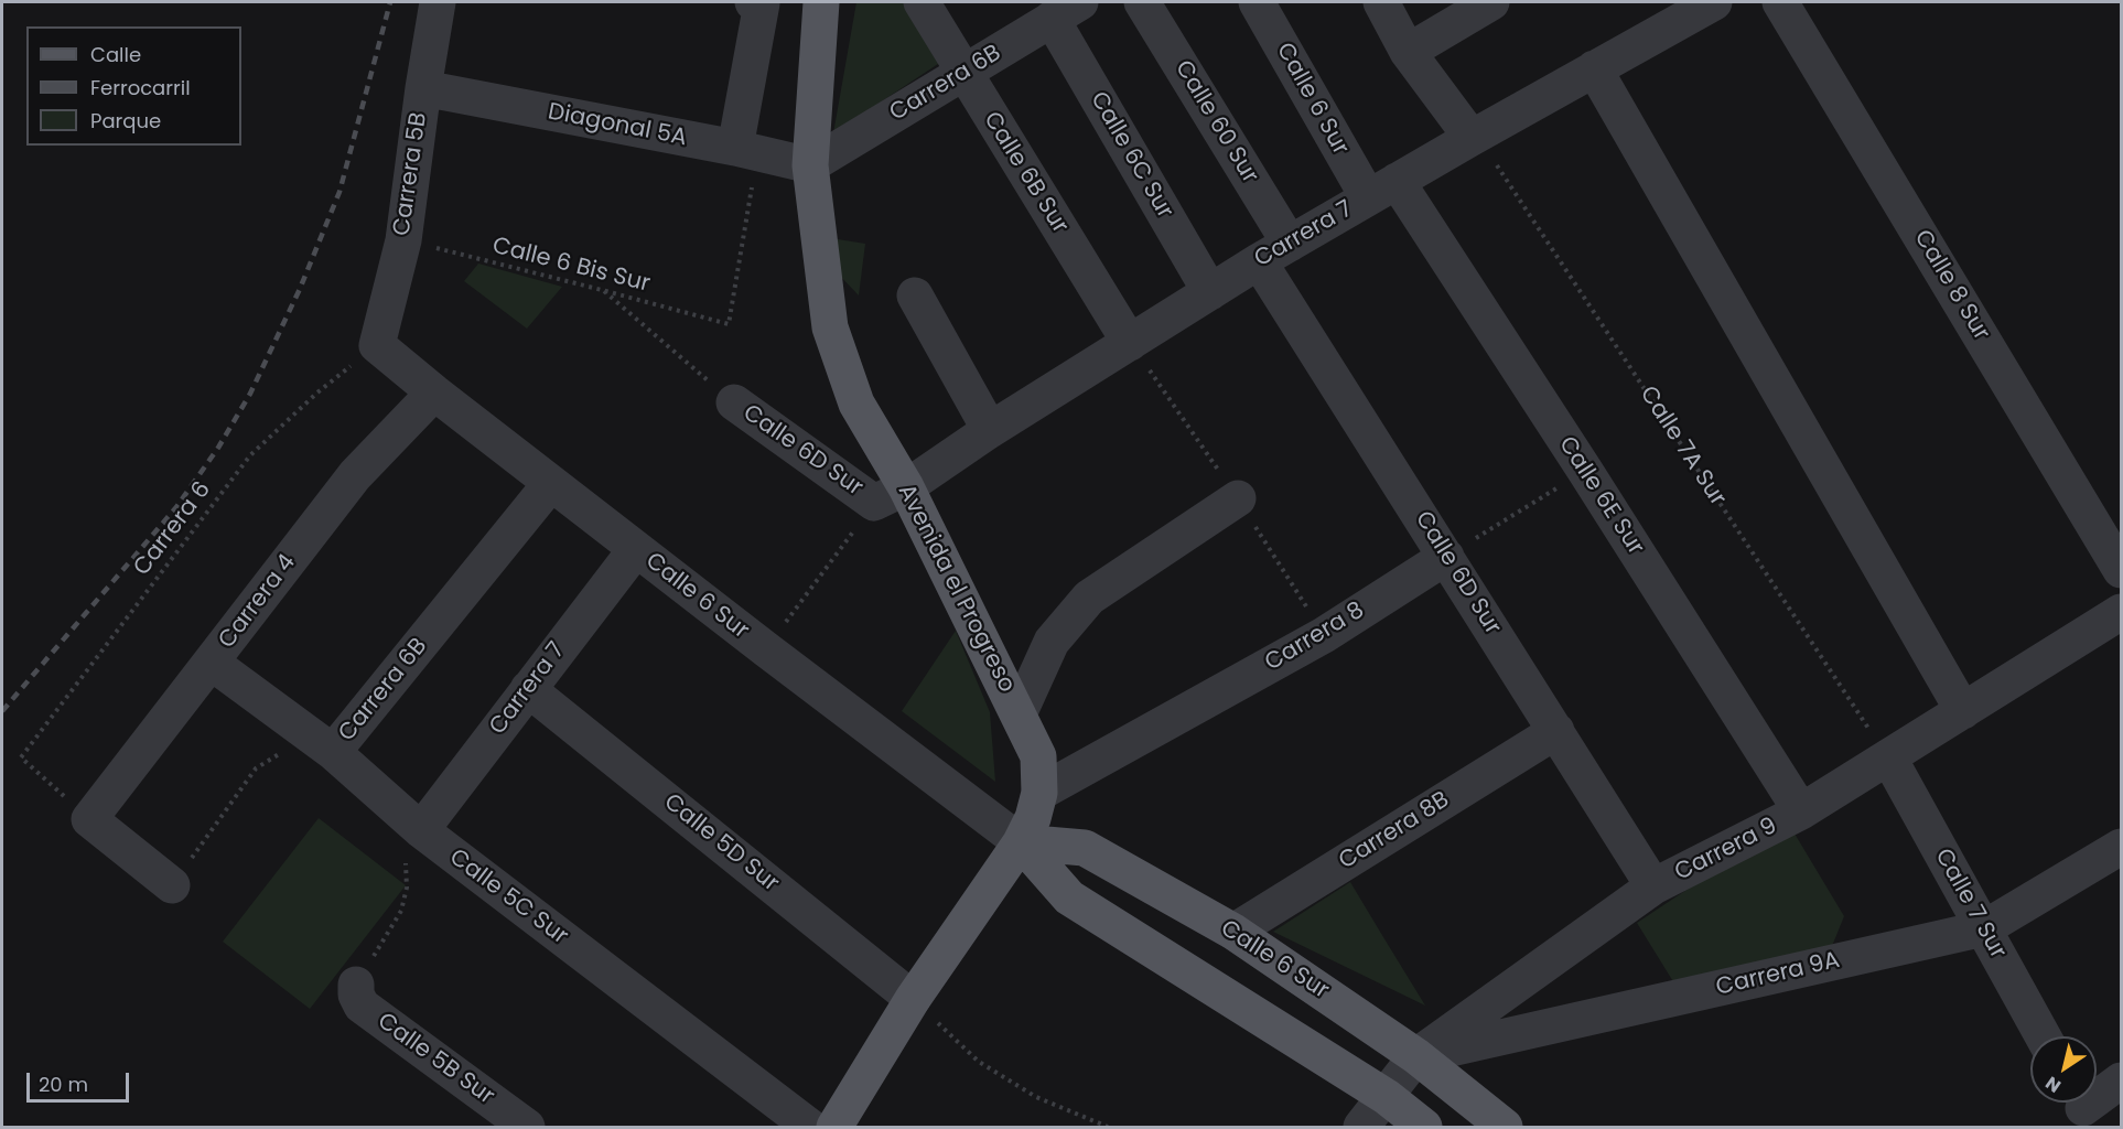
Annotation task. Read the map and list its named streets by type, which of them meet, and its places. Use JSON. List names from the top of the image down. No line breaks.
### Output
{"streets":{"main road":["Calle 6 Sur","Avenida el Progreso"],"street":["Carrera 6B","Calle 60 Sur","Diagonal 5A","Calle 6C Sur","Calle 6B Sur","Carrera 5B","Carrera 7","Calle 8 Sur","Calle 6D Sur","Calle 6E Sur","Carrera 4","Carrera 8","Carrera 8B","Calle 5D Sur","Carrera 9","Calle 5C Sur","Calle 7 Sur","Carrera 9A","Calle 5B Sur"],"path":["Calle 6 Bis Sur","Calle 7A Sur","Carrera 6"]},"crossings":[["Carrera 6B","Calle 6 Sur"],["Carrera 6B","Diagonal 5A"],["Carrera 6B","Calle 6C Sur"],["Carrera 6B","Calle 6B Sur"],["Carrera 6B","Avenida el Progreso"],["Carrera 6B","Calle 5C Sur"],["Calle 6 Sur","Carrera 5B"],["Calle 6 Sur","Carrera 7"],["Calle 6 Sur","Calle 6E Sur"],["Calle 6 Sur","Carrera 6"],["Calle 6 Sur","Avenida el Progreso"],["Calle 6 Sur","Carrera 4"],["Calle 6 Sur","Carrera 8B"],["Calle 6 Sur","Carrera 9"],["Calle 6 Sur","Carrera 9A"],["Calle 60 Sur","Carrera 7"],["Calle 60 Sur","Calle 6D Sur"],["Diagonal 5A","Carrera 5B"],["Diagonal 5A","Calle 6 Bis Sur"],["Diagonal 5A","Avenida el Progreso"],["Calle 6C Sur","Carrera 7"],["Calle 6B Sur","Carrera 7"],["Carrera 5B","Calle 6 Bis Sur"],["Carrera 5B","Carrera 6"],["Carrera 7","Calle 7A Sur"],["Carrera 7","Calle 6D Sur"],["Carrera 7","Calle 6E Sur"],["Carrera 7","Avenida el Progreso"],["Carrera 7","Calle 5D Sur"],["Carrera 7","Calle 5C Sur"],["Calle 7A Sur","Carrera 9"],["Calle 7A Sur","Calle 7 Sur"],["Calle 6D Sur","Avenida el Progreso"],["Calle 6D Sur","Carrera 8"],["Calle 6D Sur","Carrera 8B"],["Calle 6D Sur","Carrera 9"],["Calle 6E Sur","Carrera 9"],["Carrera 6","Carrera 4"],["Avenida el Progreso","Carrera 8"],["Avenida el Progreso","Calle 5D Sur"],["Carrera 4","Calle 5C Sur"],["Carrera 9","Calle 7 Sur"],["Carrera 9","Carrera 9A"],["Calle 7 Sur","Carrera 9A"]],"legend":["Calle","Ferrocarril","Parque"],"scale_bar":"20 m","north":"bottom left"}
